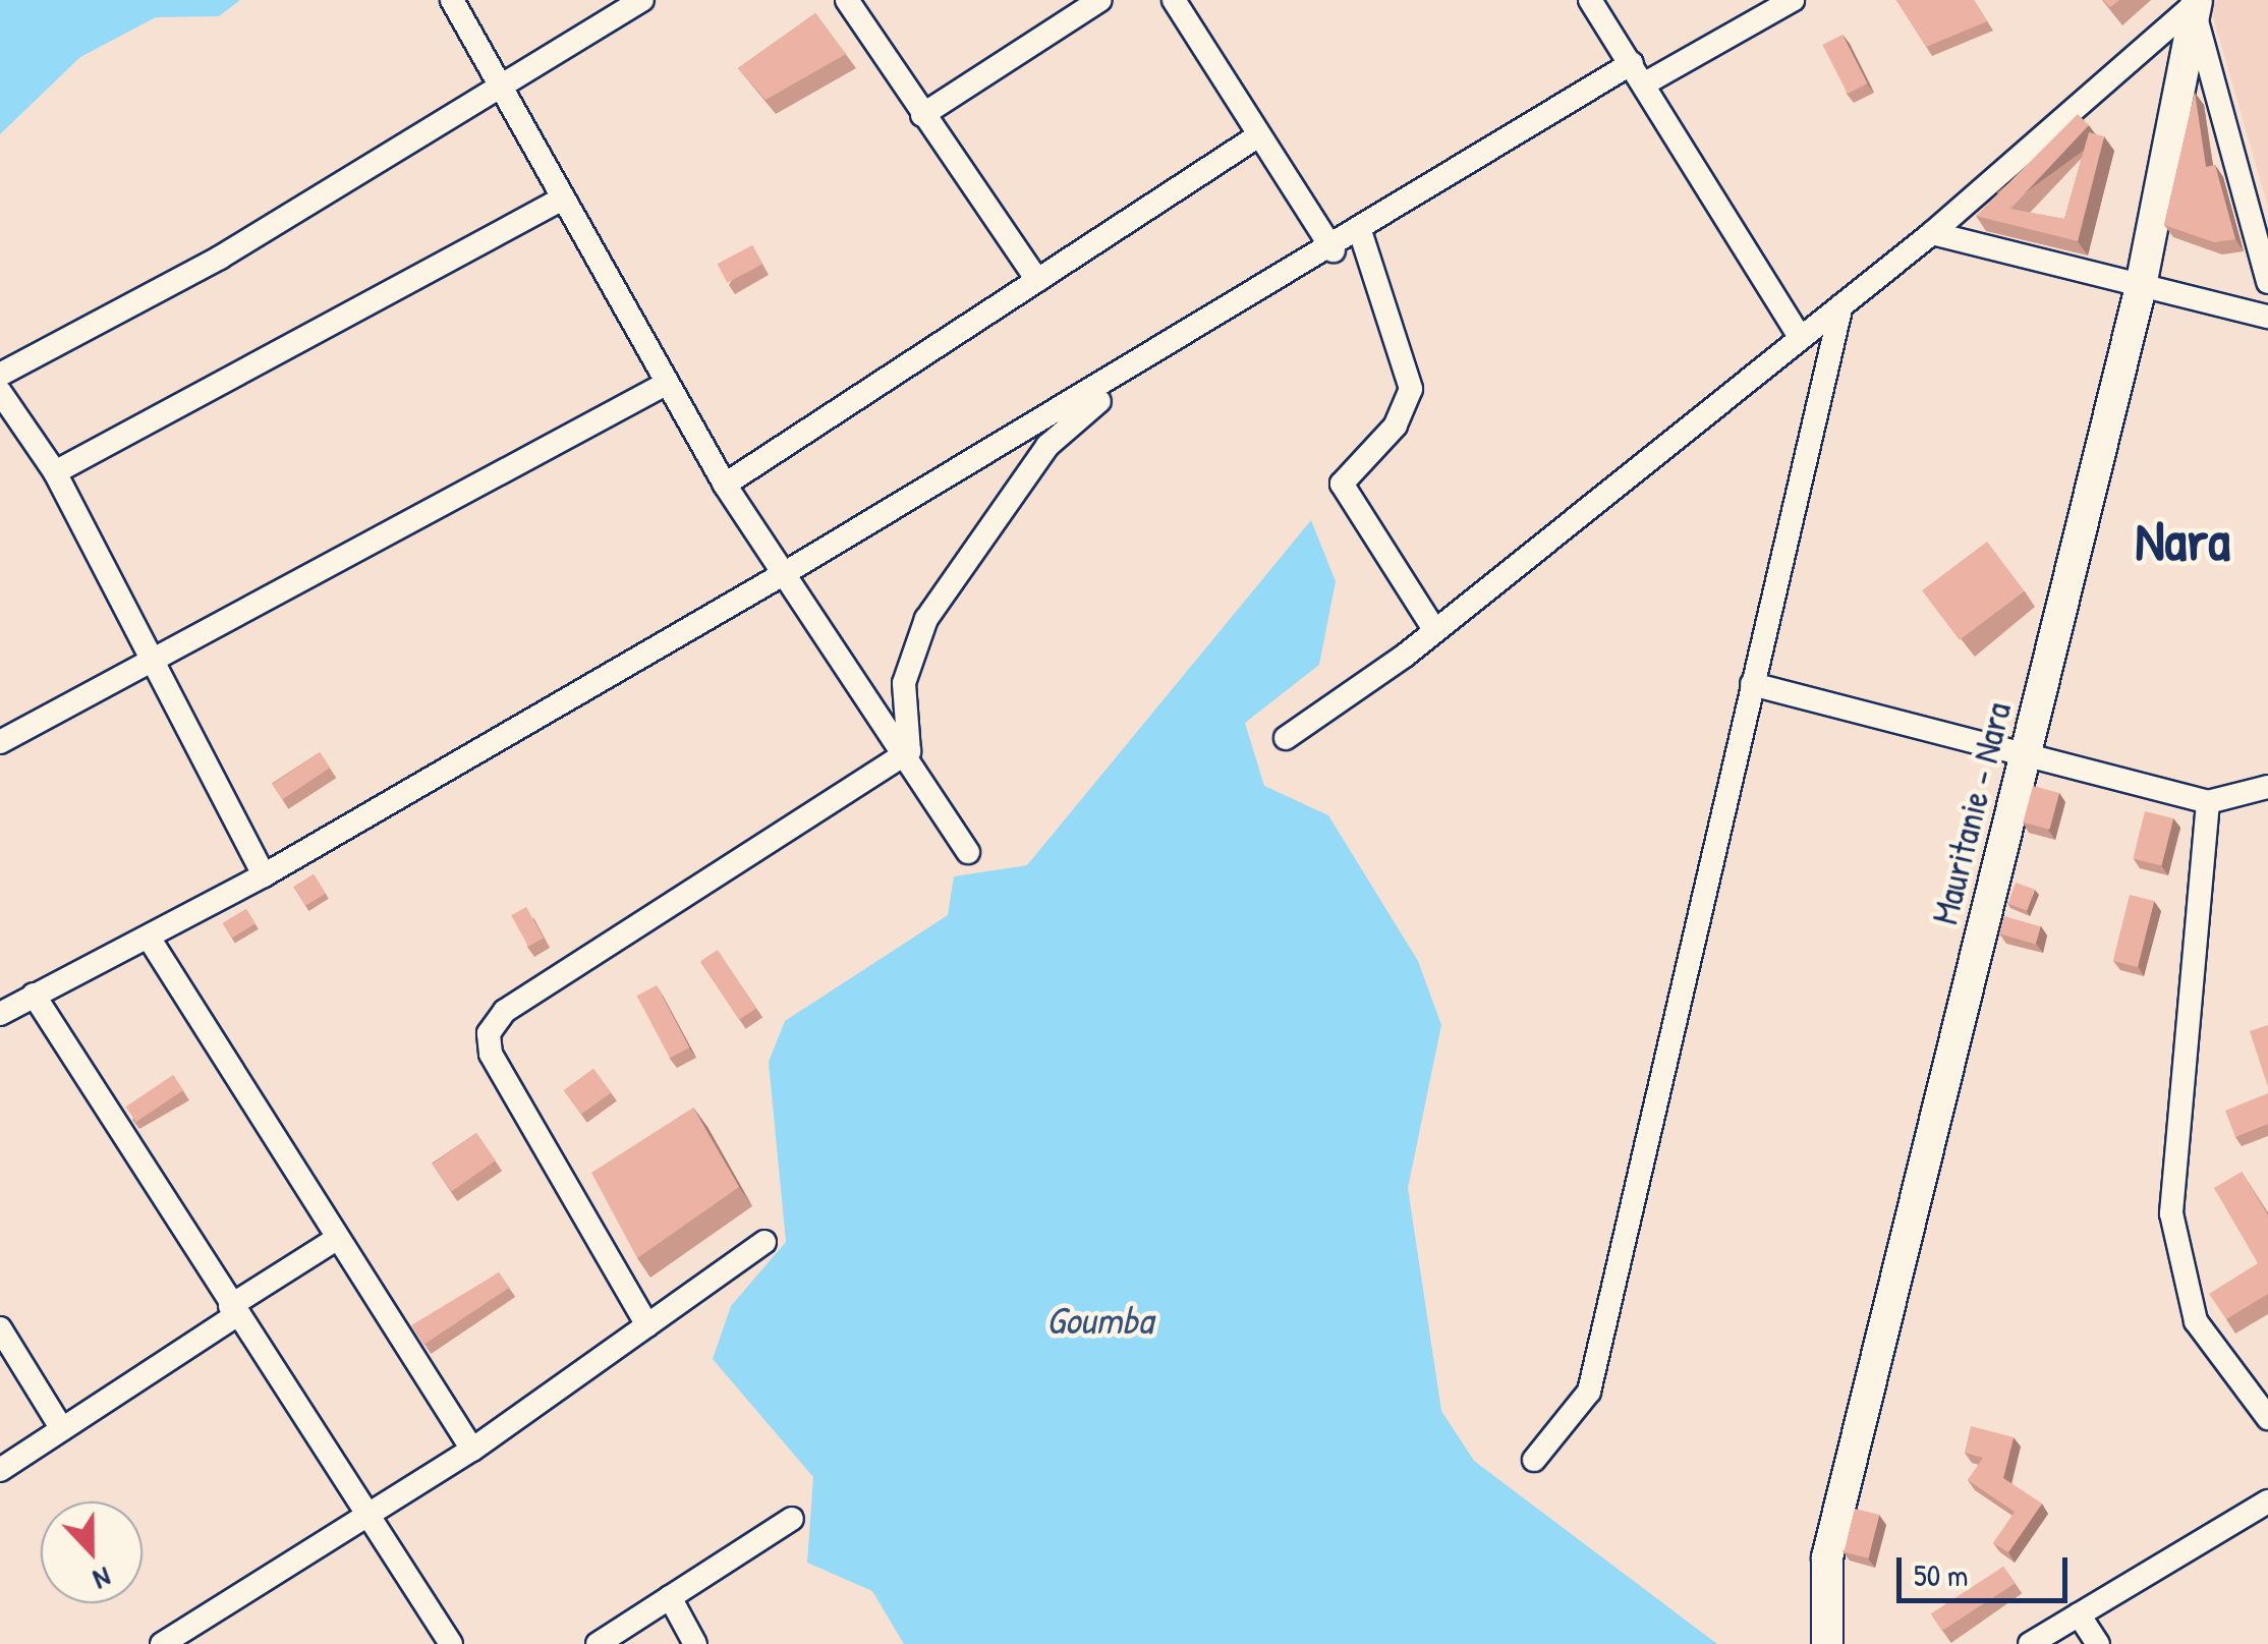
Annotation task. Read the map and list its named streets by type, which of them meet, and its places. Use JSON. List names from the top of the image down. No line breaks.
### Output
{"streets":{"main road":["Mauritanie - Nara"]},"districts":["Nara"],"water":["Goumba"],"scale_bar":"50 m","north":"bottom"}
